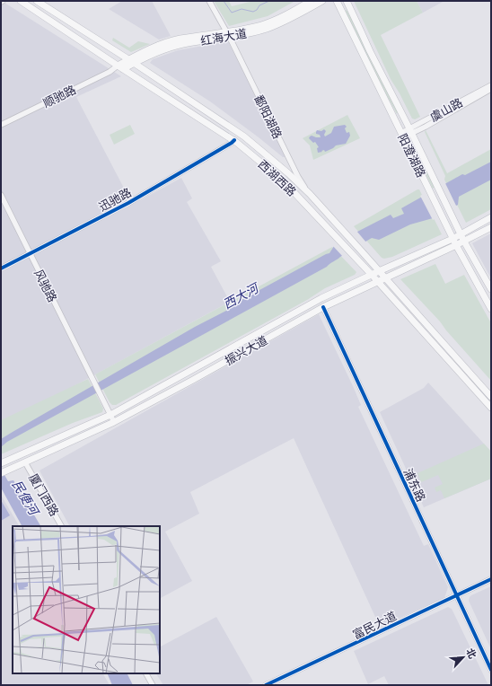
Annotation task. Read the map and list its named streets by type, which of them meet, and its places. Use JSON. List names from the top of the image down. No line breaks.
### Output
{"streets":{"main road":["红海大道","阳澄湖路","西湖西路","振兴大道"],"street":["顺驰路","虞山路","鄱阳湖路","迅驰路","风驰路","浦东路","厦门西路","富民大道"]},"crossings":[["红海大道","顺驰路"],["红海大道","鄱阳湖路"],["红海大道","西湖西路"],["顺驰路","西湖西路"],["虞山路","阳澄湖路"],["鄱阳湖路","西湖西路"],["阳澄湖路","振兴大道"],["西湖西路","迅驰路"],["西湖西路","振兴大道"],["迅驰路","风驰路"],["风驰路","振兴大道"],["振兴大道","浦东路"],["振兴大道","厦门西路"],["浦东路","富民大道"]],"water":["西大河","民便河"],"north":"top right"}
